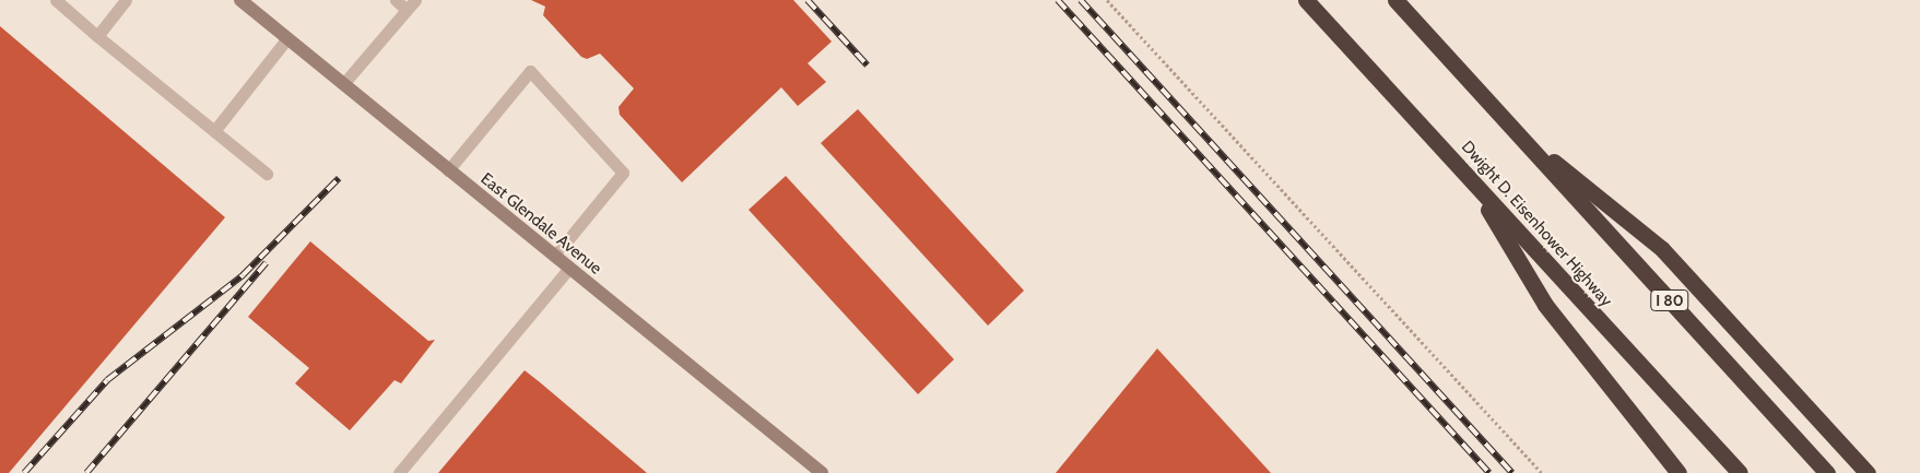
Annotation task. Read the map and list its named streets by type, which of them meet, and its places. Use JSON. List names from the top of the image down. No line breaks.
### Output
{"streets":{"highway":["Dwight D. Eisenhower Highway","I 80"],"street":["East Glendale Avenue"]}}
